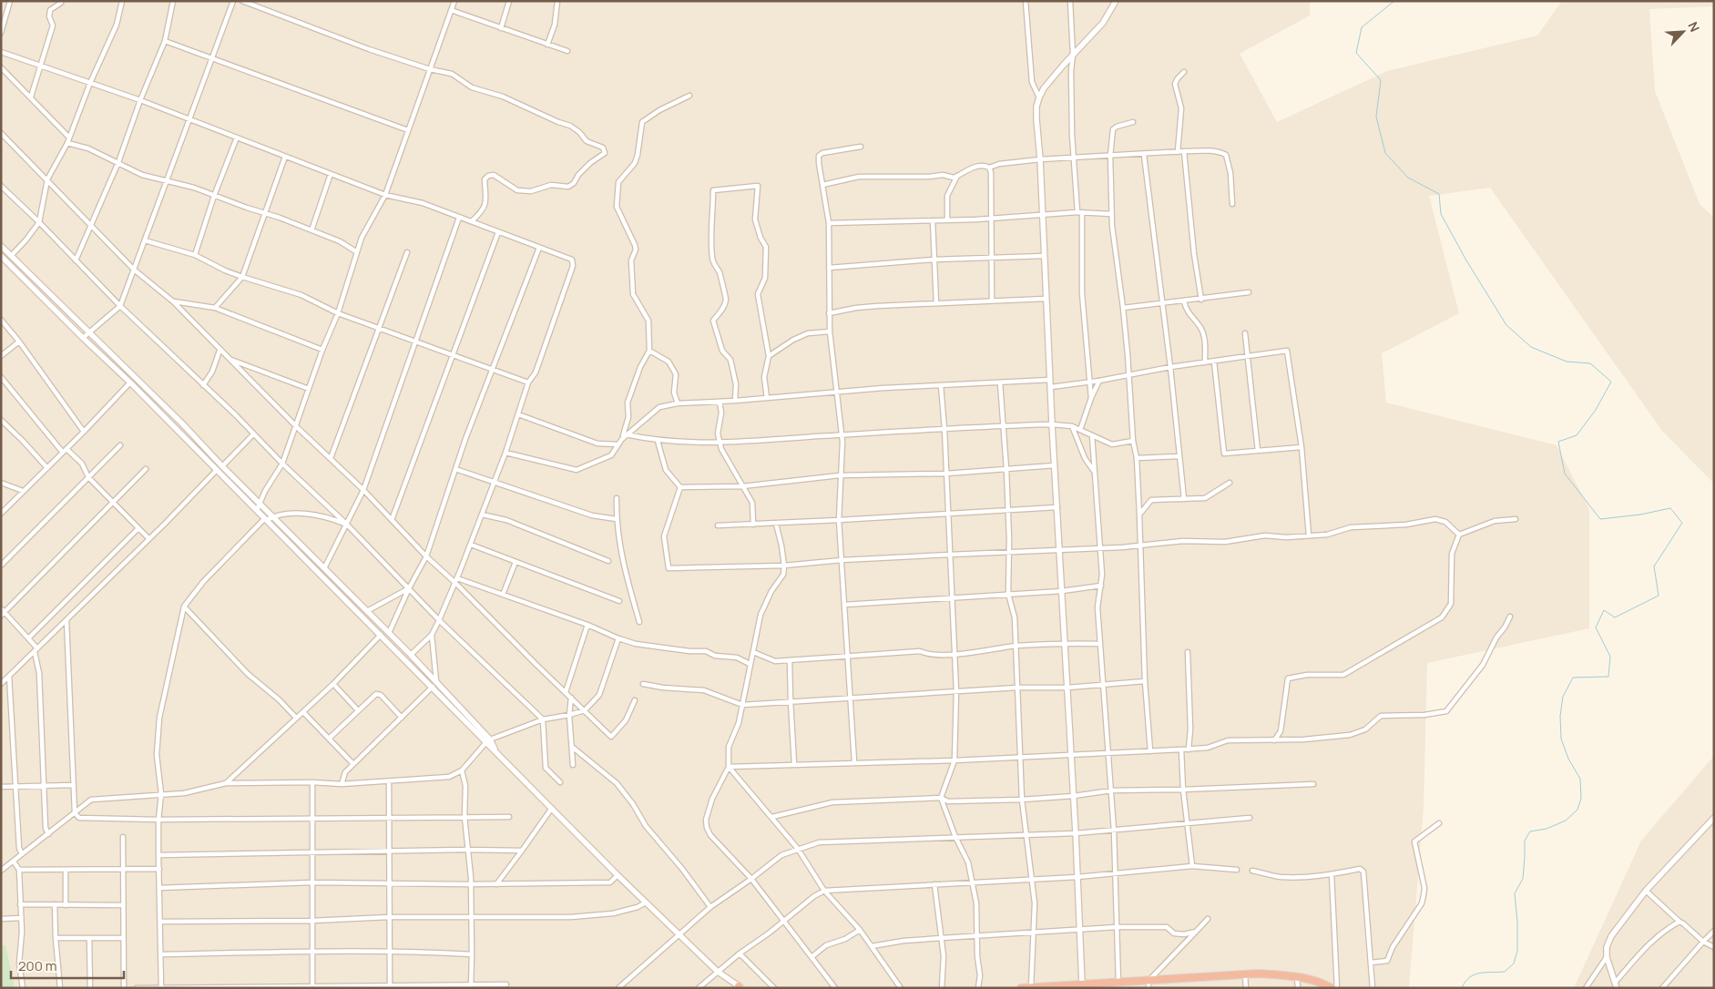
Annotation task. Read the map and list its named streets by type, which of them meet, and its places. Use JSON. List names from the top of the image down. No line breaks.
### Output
{"scale_bar":"200 m","north":"top right"}
